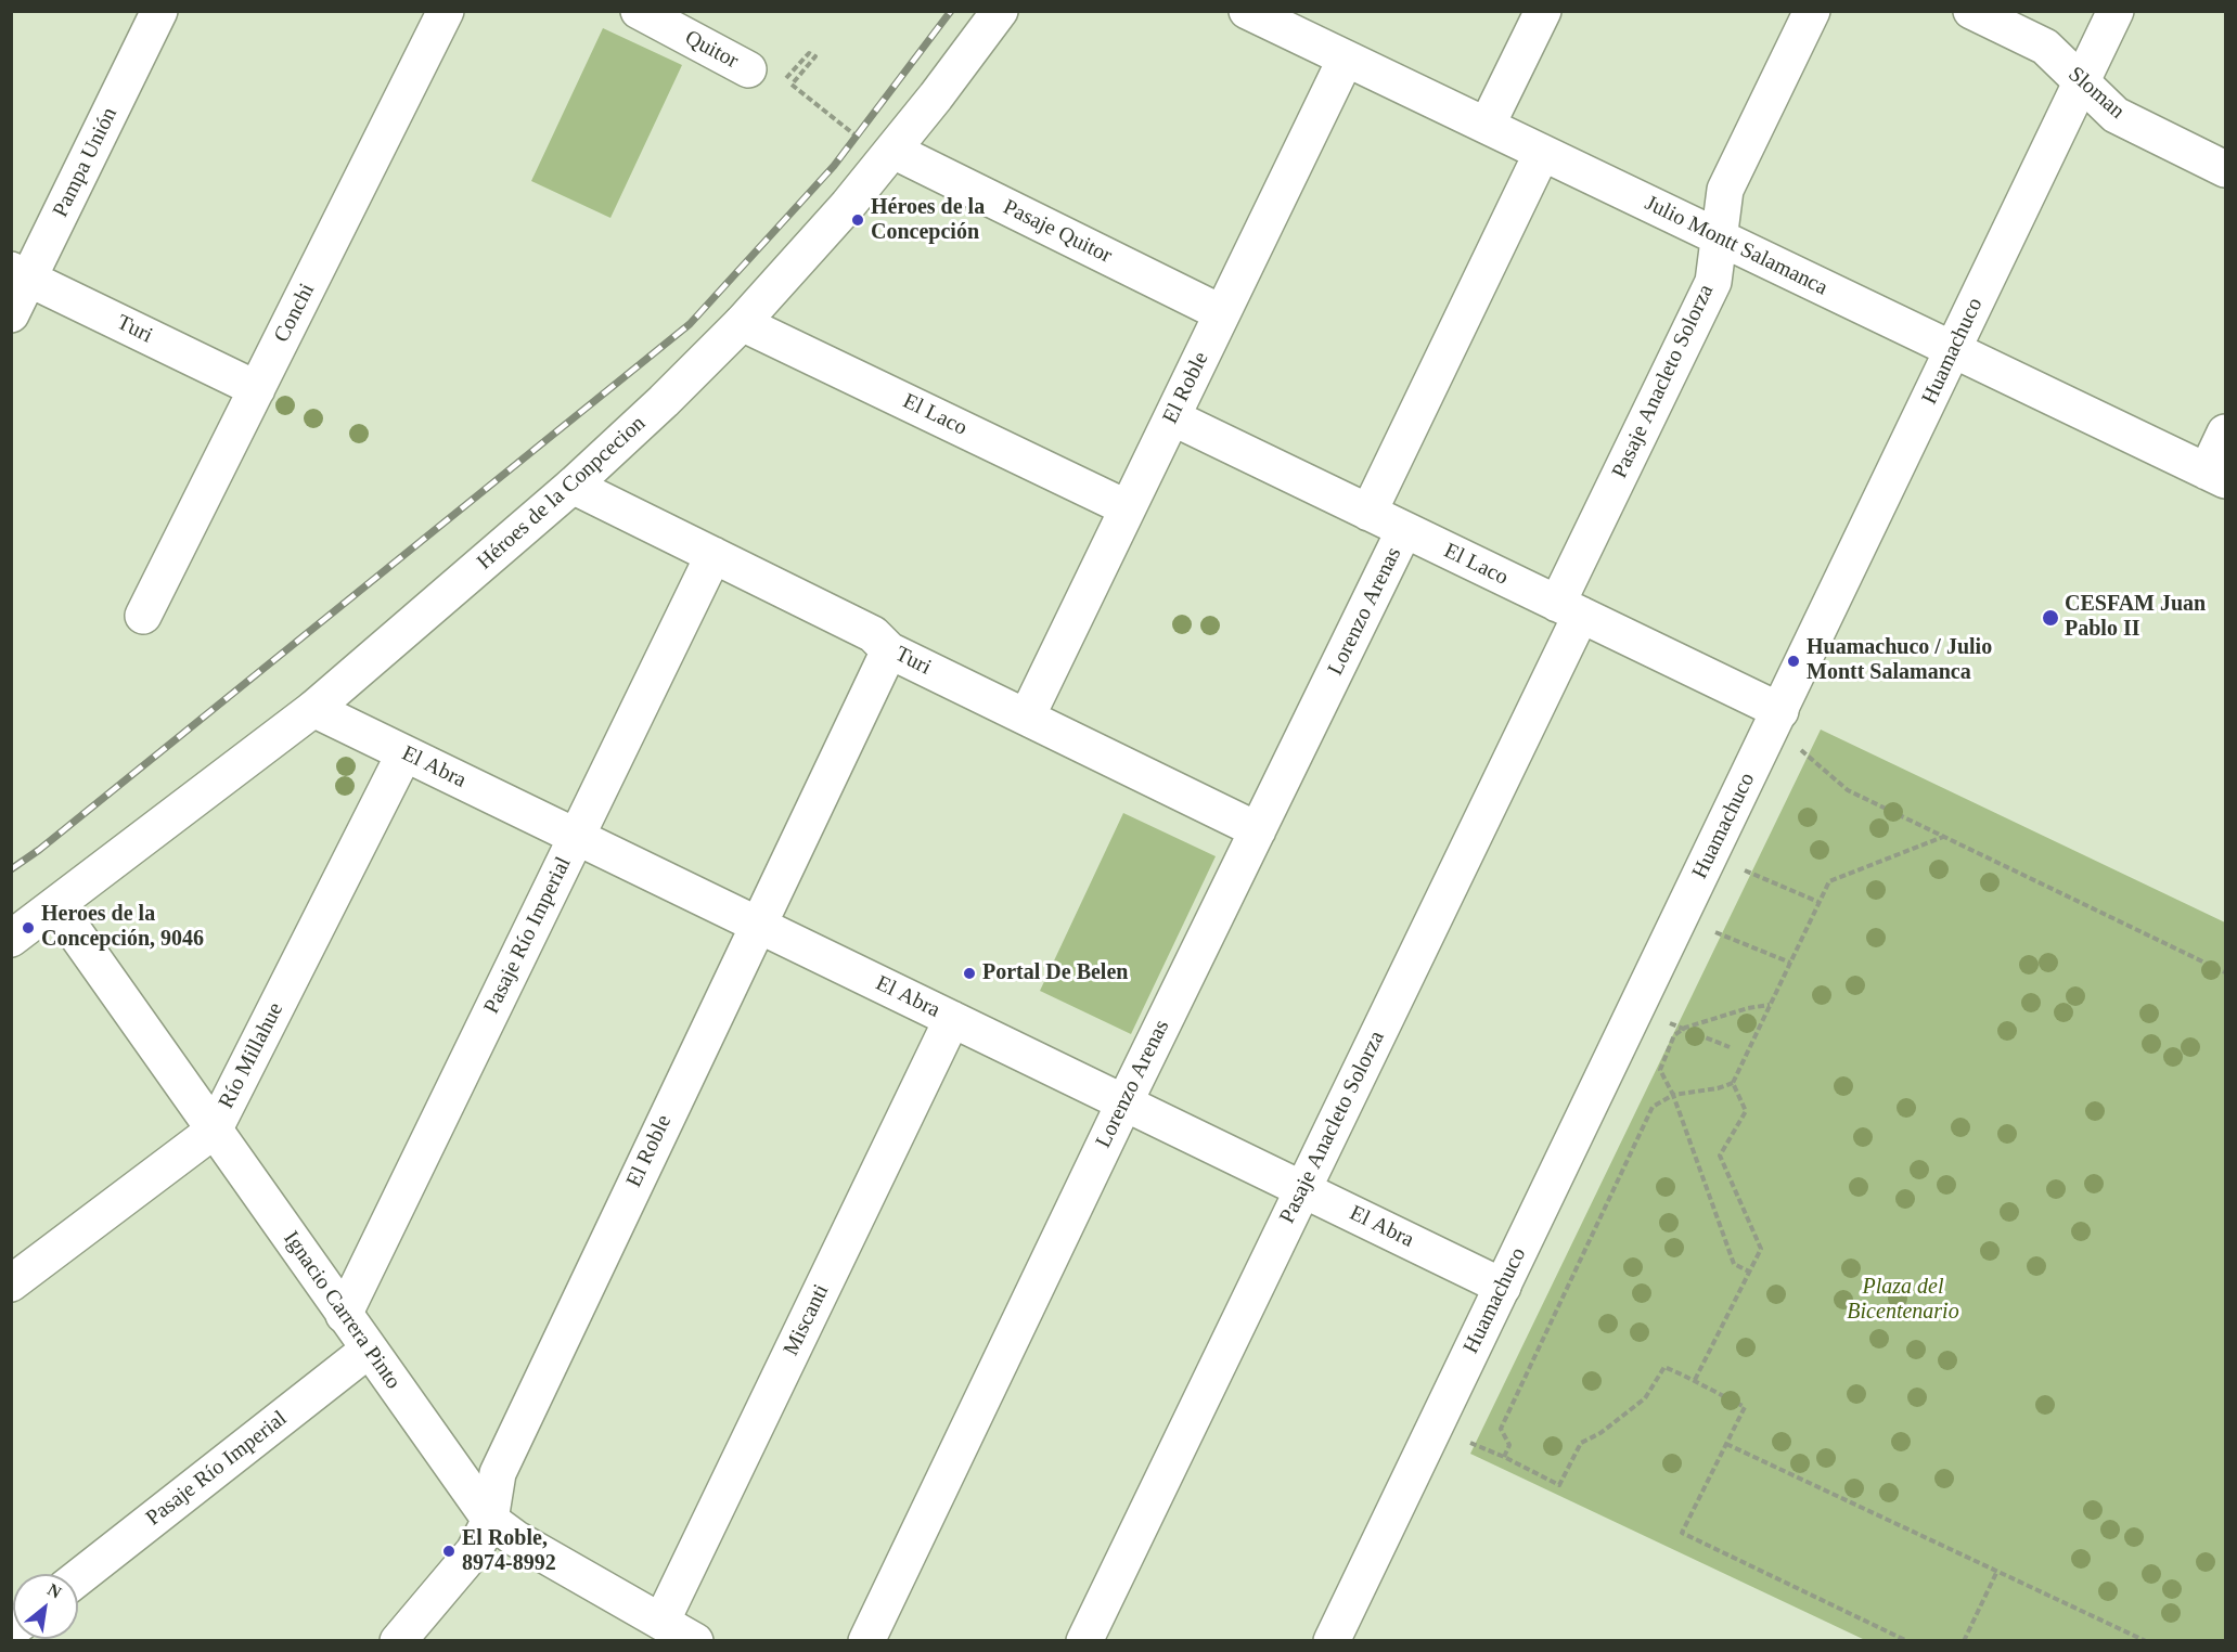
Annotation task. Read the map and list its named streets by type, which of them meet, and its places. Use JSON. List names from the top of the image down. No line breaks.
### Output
{"streets":{"street":["Quitor","Sloman","Pampa Unión","Pasaje Quitor","Julio Montt Salamanca","Conchi","Turi","Huamachuco","Pasaje Anacleto Solorza","El Roble","El Laco","Héroes de la Conpcecion","Lorenzo Arenas","El Abra","Pasaje Río Imperial","Río Millahue","Ignacio Carrera Pinto","Miscanti"]},"crossings":[["Sloman","Huamachuco"],["Pampa Unión","Turi"],["Pasaje Quitor","El Roble"],["Pasaje Quitor","Héroes de la Conpcecion"],["Julio Montt Salamanca","Huamachuco"],["Julio Montt Salamanca","Pasaje Anacleto Solorza"],["Julio Montt Salamanca","El Roble"],["Conchi","Turi"],["Turi","El Roble"],["Turi","Héroes de la Conpcecion"],["Turi","Lorenzo Arenas"],["Turi","Pasaje Río Imperial"],["Huamachuco","El Laco"],["Huamachuco","El Abra"],["Pasaje Anacleto Solorza","El Laco"],["Pasaje Anacleto Solorza","El Abra"],["El Roble","El Laco"],["El Roble","El Abra"],["El Roble","Ignacio Carrera Pinto"],["El Laco","Héroes de la Conpcecion"],["El Laco","Lorenzo Arenas"],["Héroes de la Conpcecion","El Abra"],["Héroes de la Conpcecion","Ignacio Carrera Pinto"],["Lorenzo Arenas","El Abra"],["El Abra","Pasaje Río Imperial"],["El Abra","Río Millahue"],["El Abra","Miscanti"],["Pasaje Río Imperial","Ignacio Carrera Pinto"],["Río Millahue","Ignacio Carrera Pinto"],["Ignacio Carrera Pinto","Miscanti"]],"parks":["Plaza del Bicentenario"],"places":["Héroes de la Concepción","CESFAM Juan Pablo II","Huamachuco / Julio Montt Salamanca","Heroes de la Concepción, 9046","Portal De Belen","El Roble, 8974-8992"],"north":"top right"}
